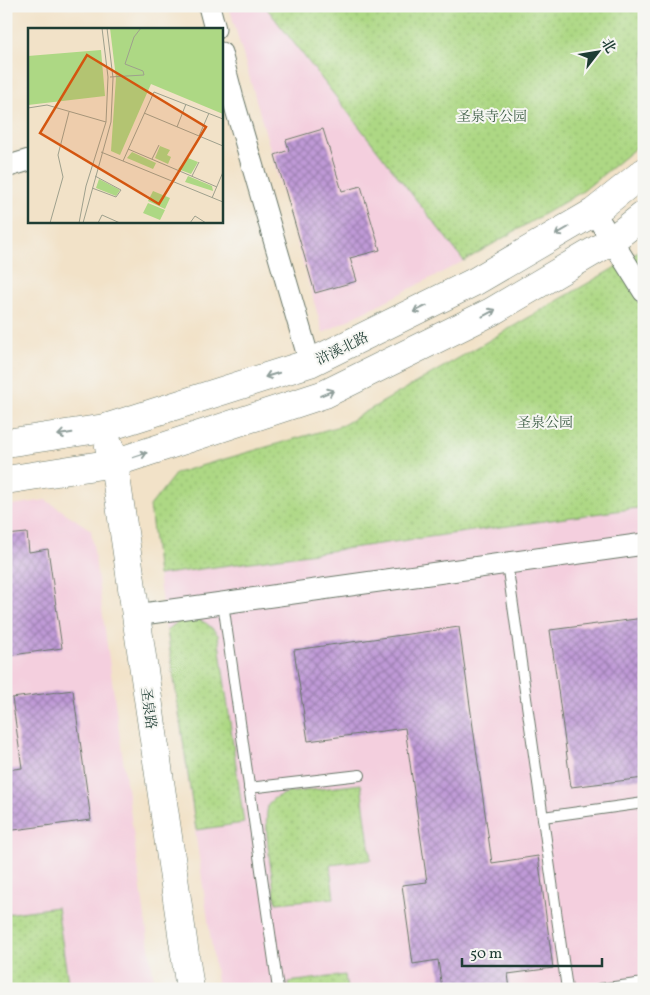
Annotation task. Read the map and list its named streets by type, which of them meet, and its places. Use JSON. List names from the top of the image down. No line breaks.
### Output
{"streets":{"main road":["浒溪北路","圣泉路"]},"crossings":[["浒溪北路","圣泉路"]],"parks":["圣泉寺公园","圣泉公园"],"scale_bar":"50 m","north":"top right"}
